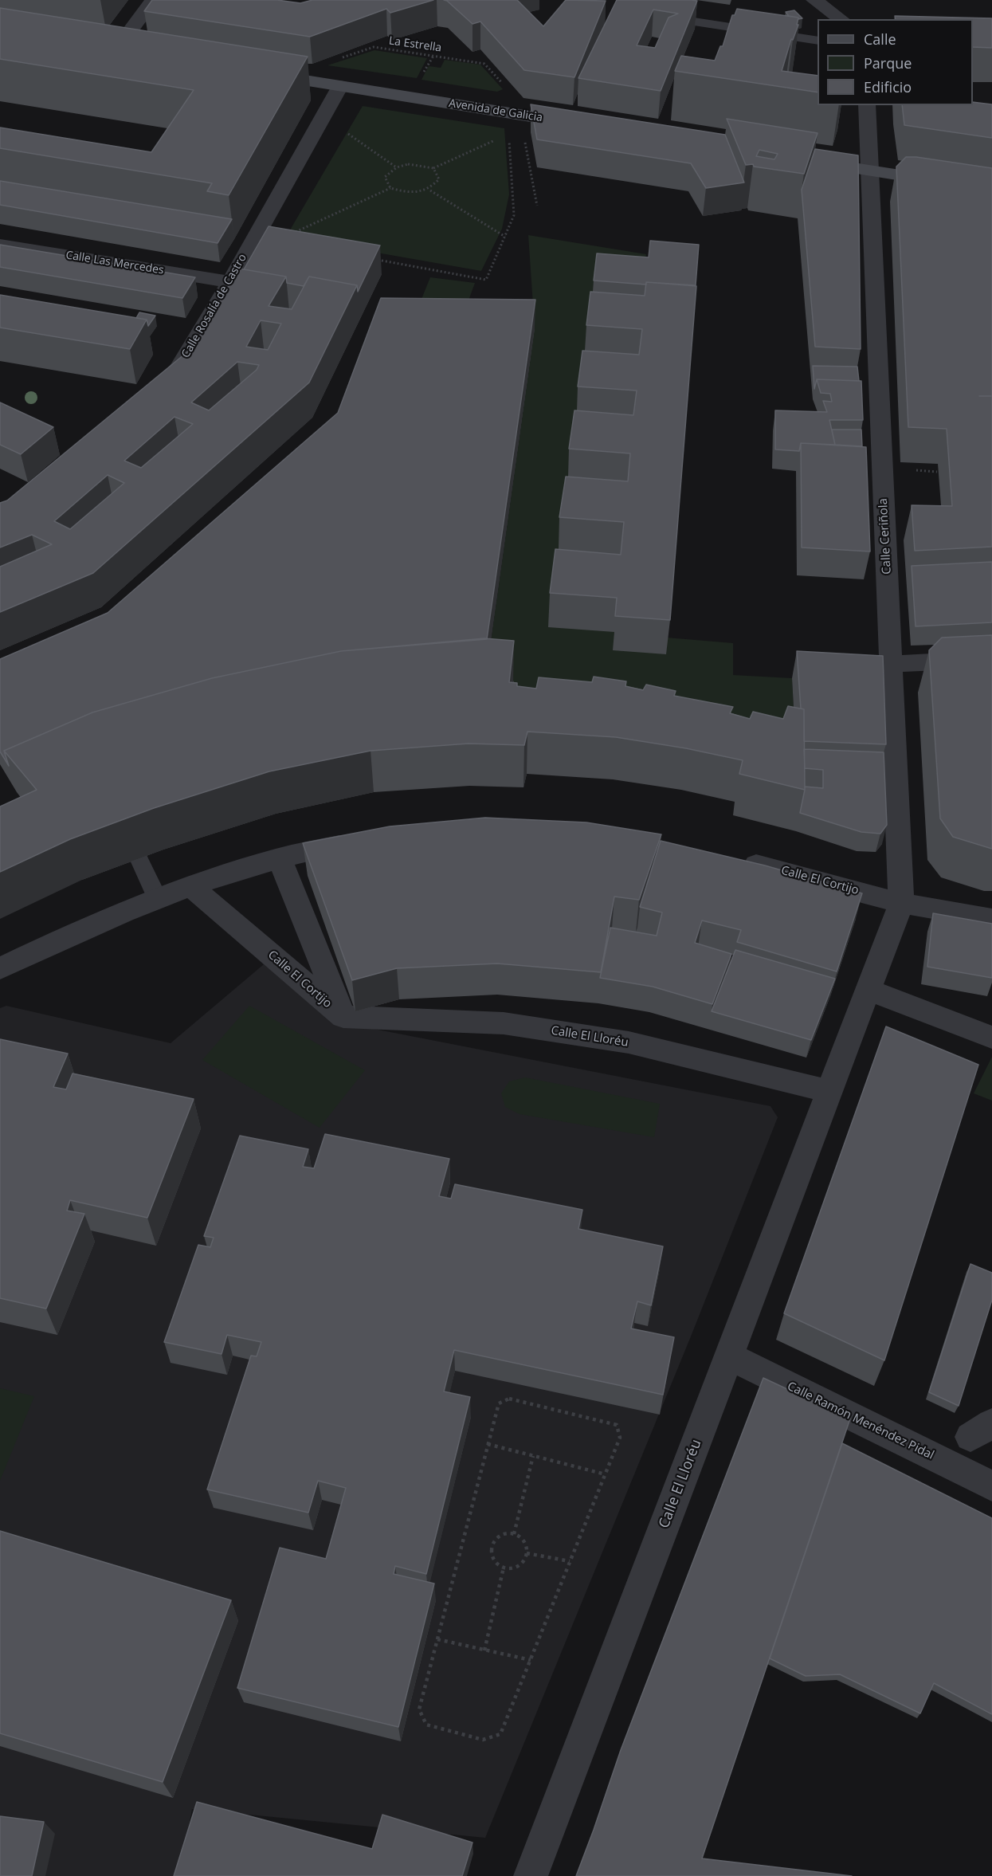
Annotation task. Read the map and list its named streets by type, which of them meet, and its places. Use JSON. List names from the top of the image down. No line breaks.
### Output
{"streets":{"street":["Avenida de Galicia","Calle Las Mercedes","Calle Rosalía de Castro","Calle Ceriñola","Calle El Cortijo","Calle El Lloréu","Calle Ramón Menéndez Pidal"],"path":["La Estrella"]},"crossings":[["La Estrella","Avenida de Galicia"],["Avenida de Galicia","Calle Rosalía de Castro"],["Calle Las Mercedes","Calle Rosalía de Castro"],["Calle Ceriñola","Calle El Cortijo"],["Calle Ceriñola","Calle El Lloréu"],["Calle El Cortijo","Calle El Lloréu"],["Calle El Lloréu","Calle Ramón Menéndez Pidal"]],"legend":["Calle","Parque","Edificio"]}
